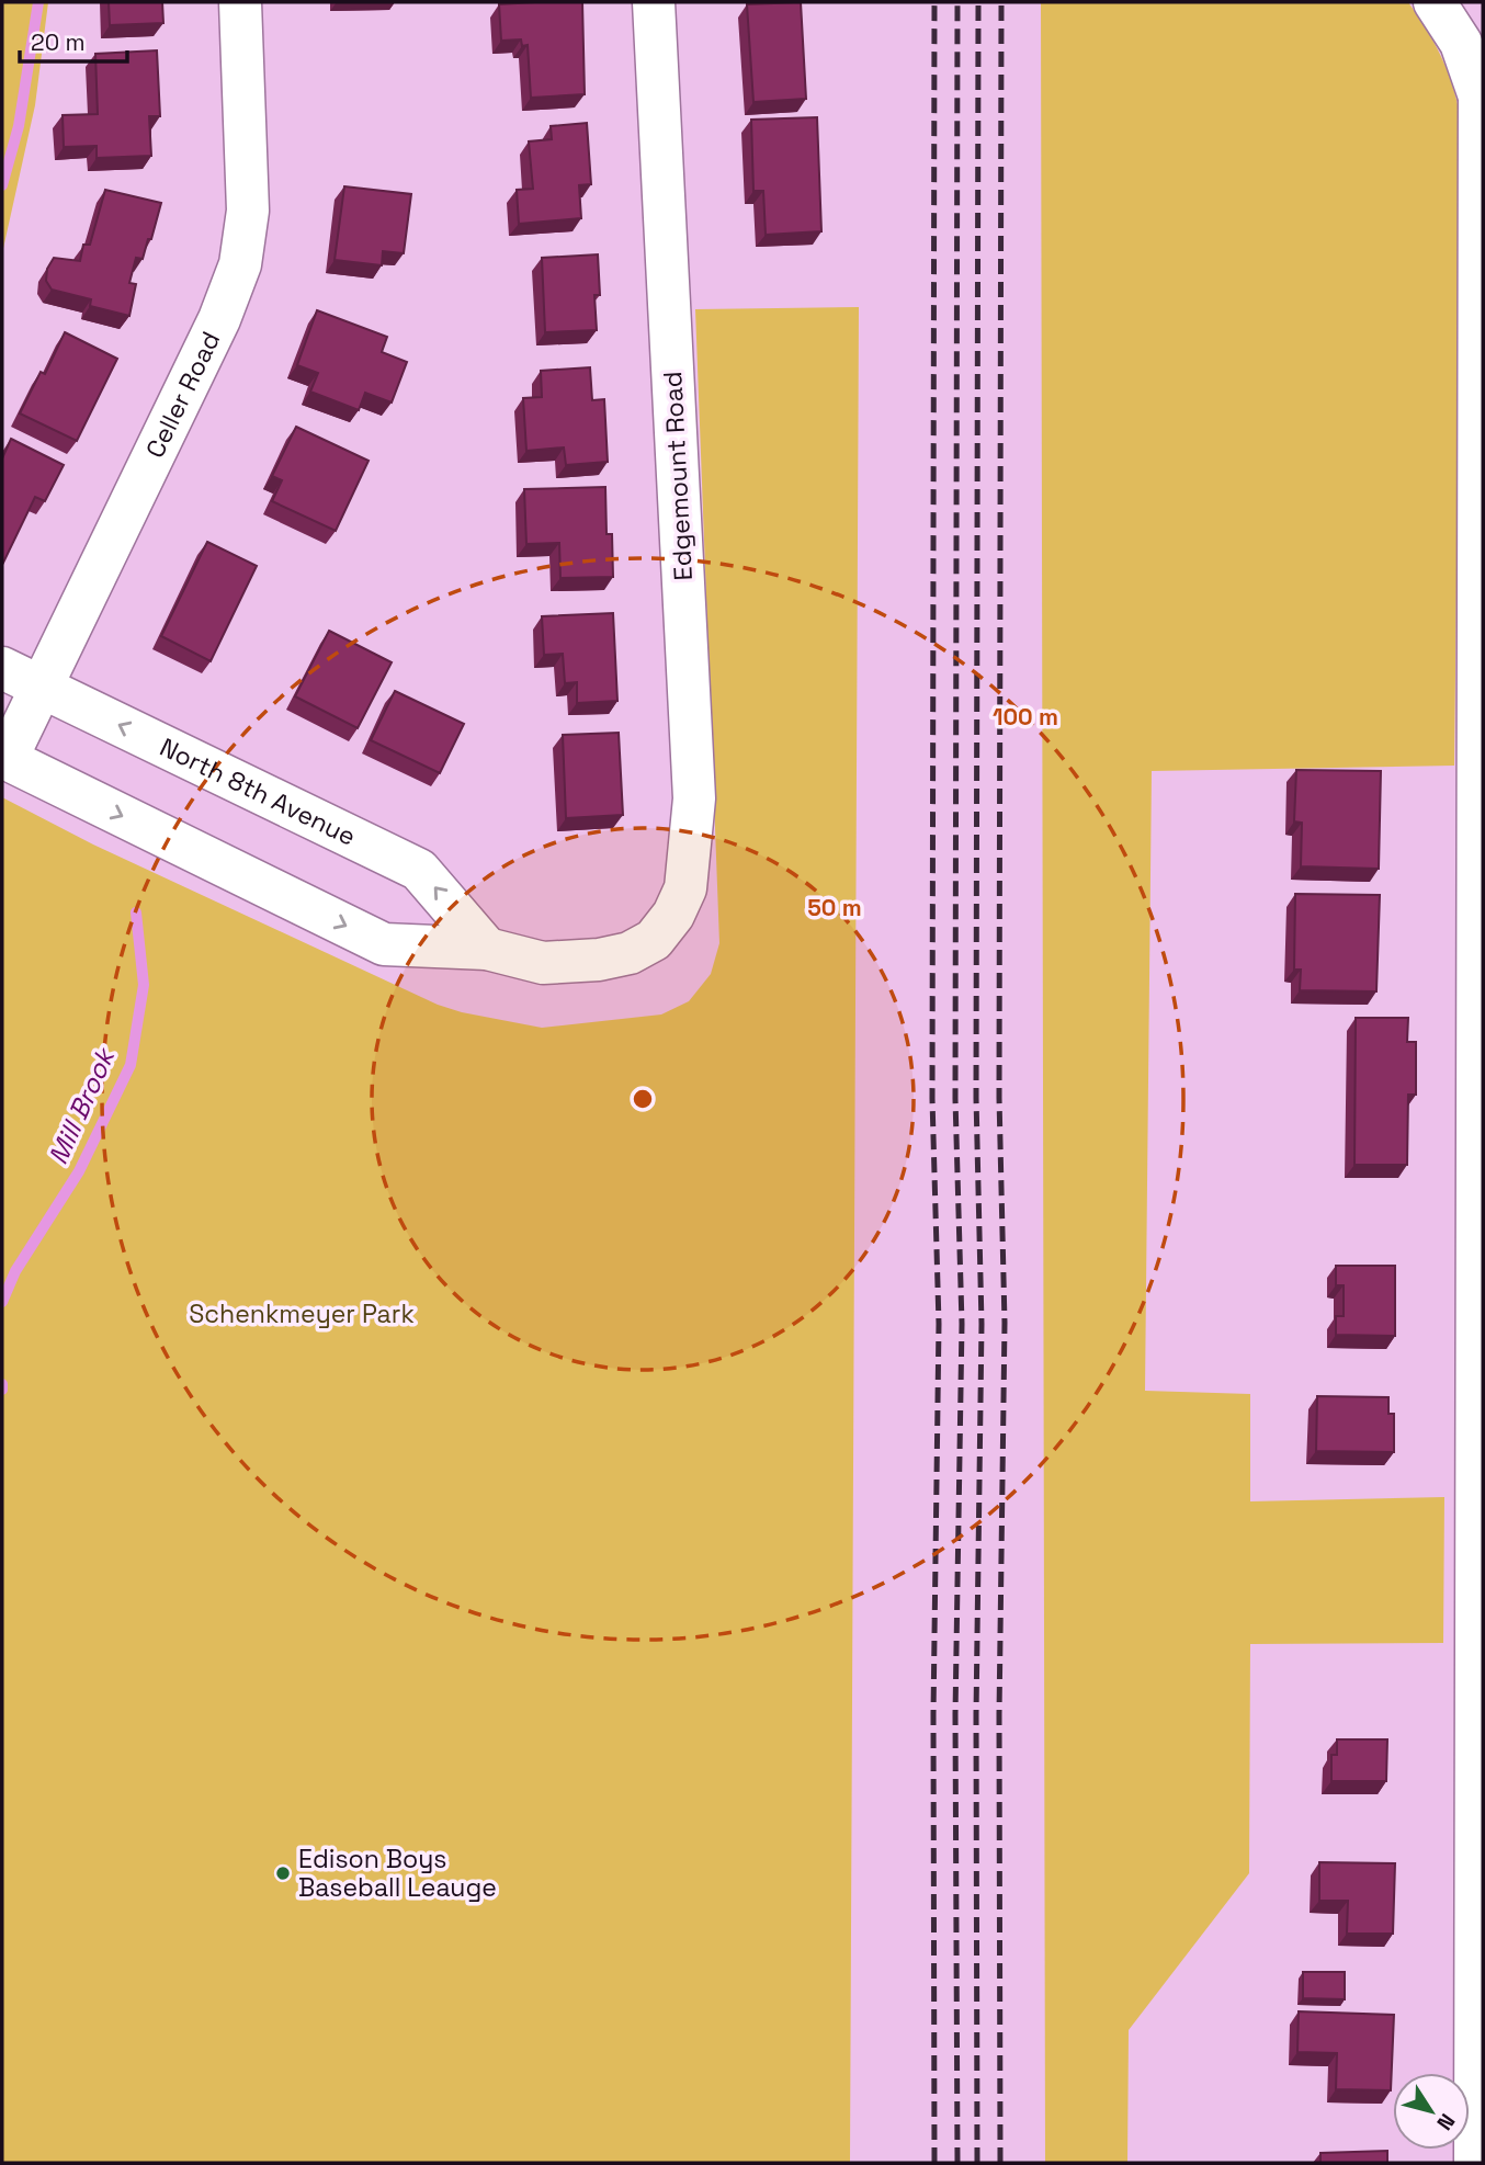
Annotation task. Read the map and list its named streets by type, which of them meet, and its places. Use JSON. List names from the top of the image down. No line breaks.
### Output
{"streets":{"street":["Celler Road","Edgemount Road","North 8th Avenue"]},"crossings":[["Celler Road","North 8th Avenue"],["Edgemount Road","North 8th Avenue"]],"water":["Mill Brook"],"parks":["Schenkmeyer Park"],"places":["Edison Boys Baseball Leauge"],"scale_bar":"20 m","north":"bottom right","rings":["100 m","50 m"]}
